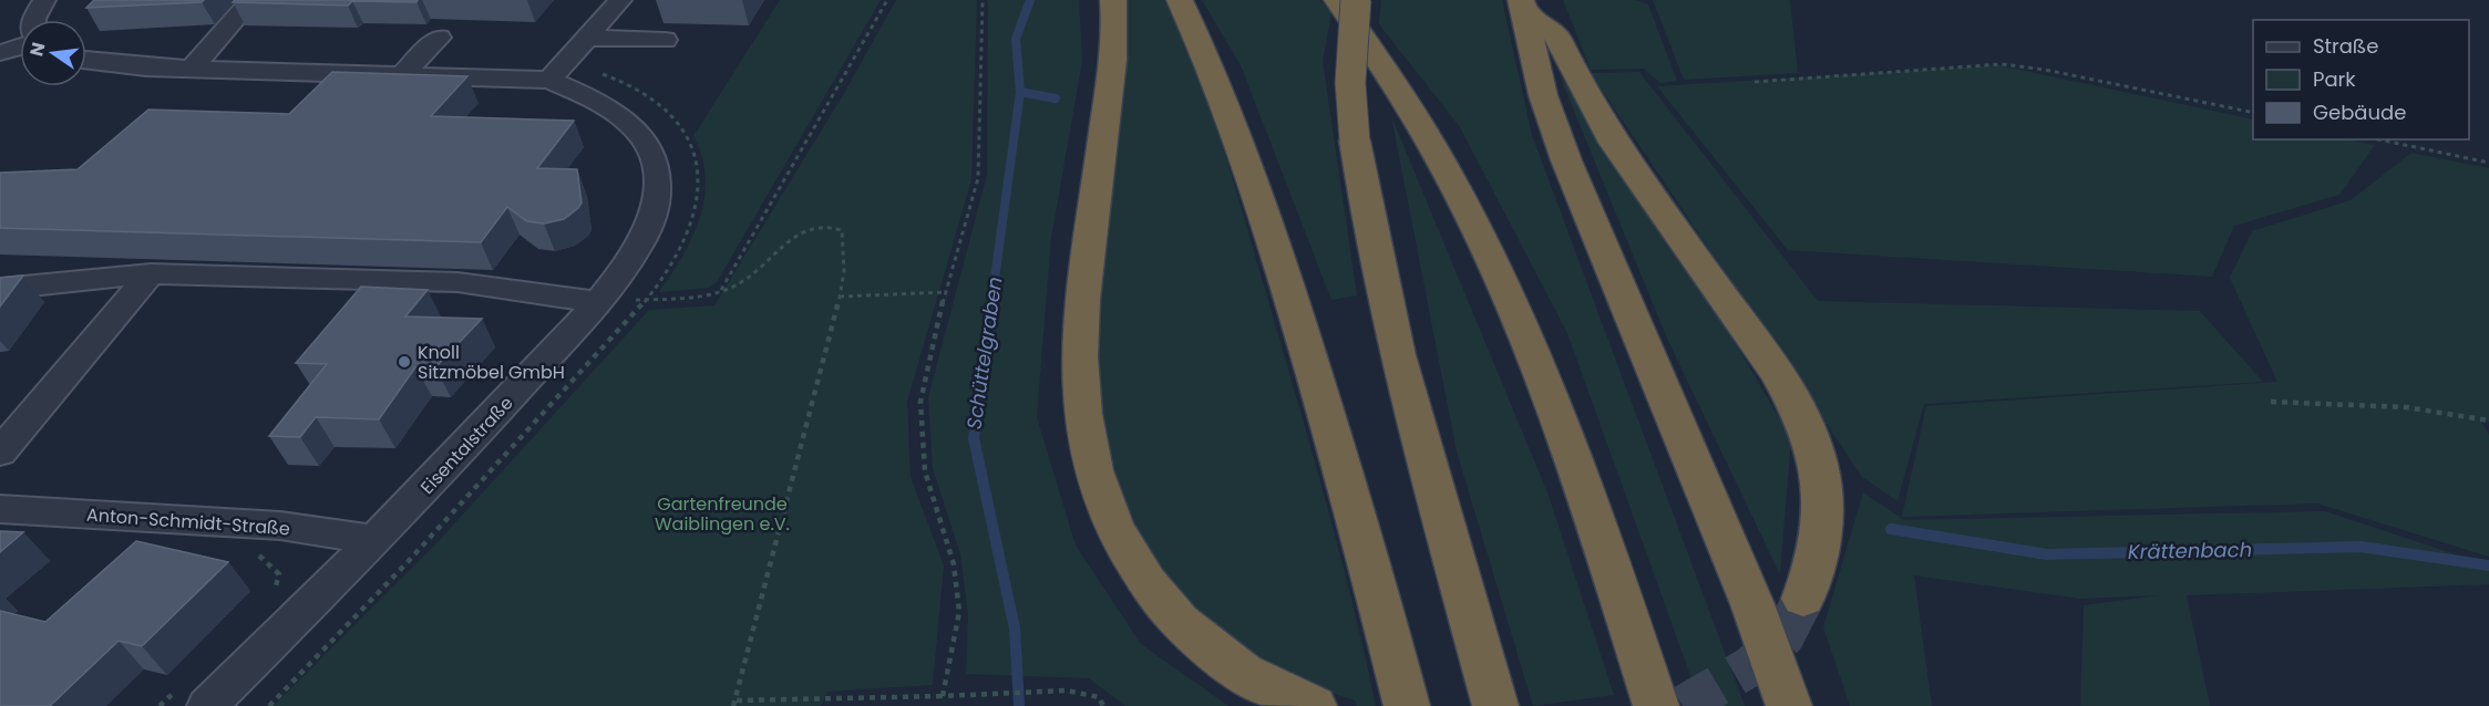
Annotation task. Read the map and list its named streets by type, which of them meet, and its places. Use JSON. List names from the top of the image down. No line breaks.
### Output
{"streets":{"street":["Eisentalstraße","Anton-Schmidt-Straße"]},"crossings":[["Eisentalstraße","Anton-Schmidt-Straße"]],"water":["Schüttelgraben","Krättenbach"],"parks":["Gartenfreunde Waiblingen e.V."],"places":["Knoll Sitzmöbel GmbH"],"legend":["Straße","Park","Gebäude"],"north":"left"}
